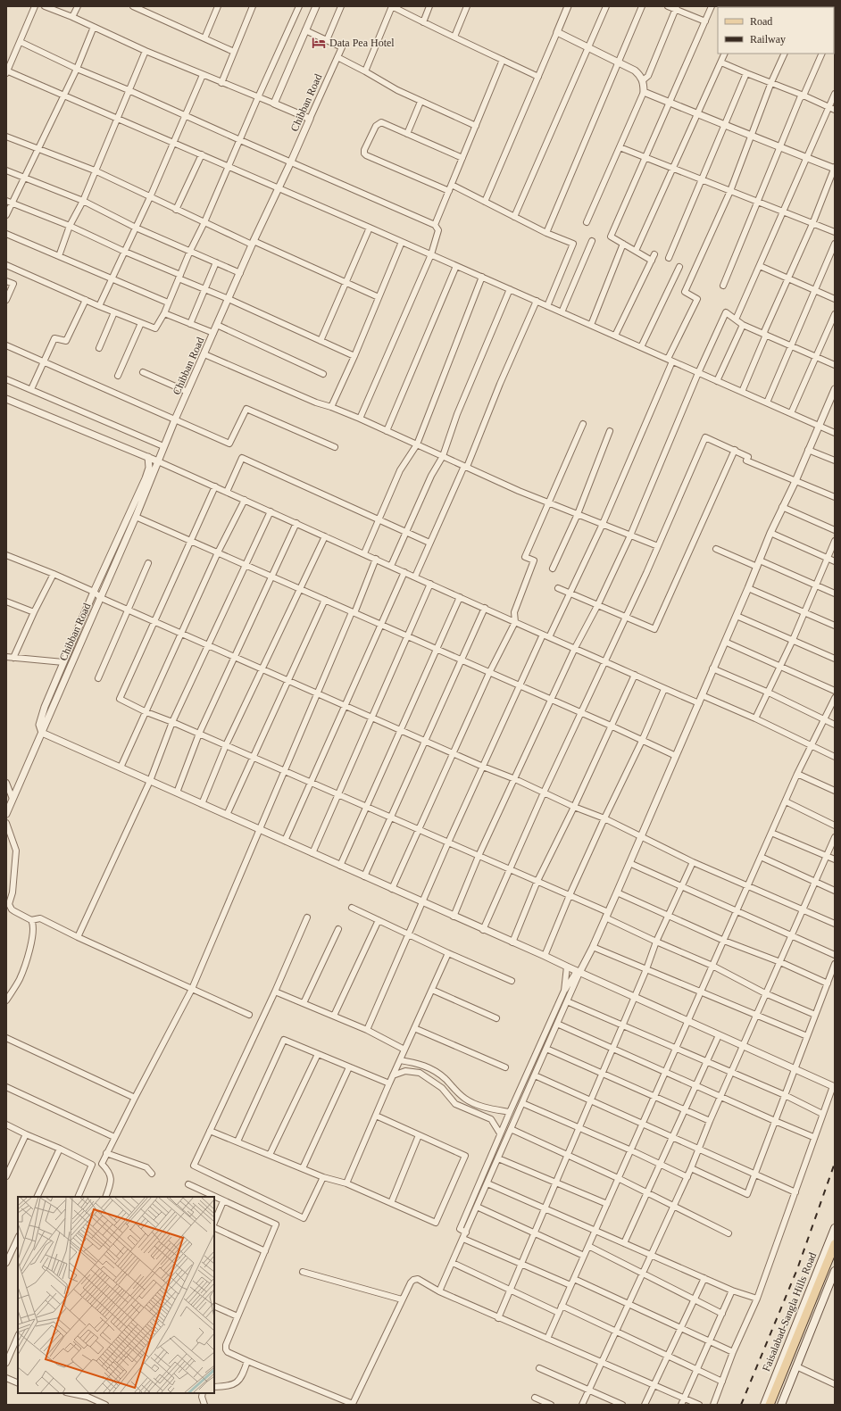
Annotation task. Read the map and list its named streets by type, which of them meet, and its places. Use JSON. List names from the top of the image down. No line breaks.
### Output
{"streets":{"main road":["Faisalabad-Sangla Hills Road"],"street":["Chibban Road"]},"places":{"hotel":["Data Pea Hotel"]},"legend":["Road","Railway"]}
